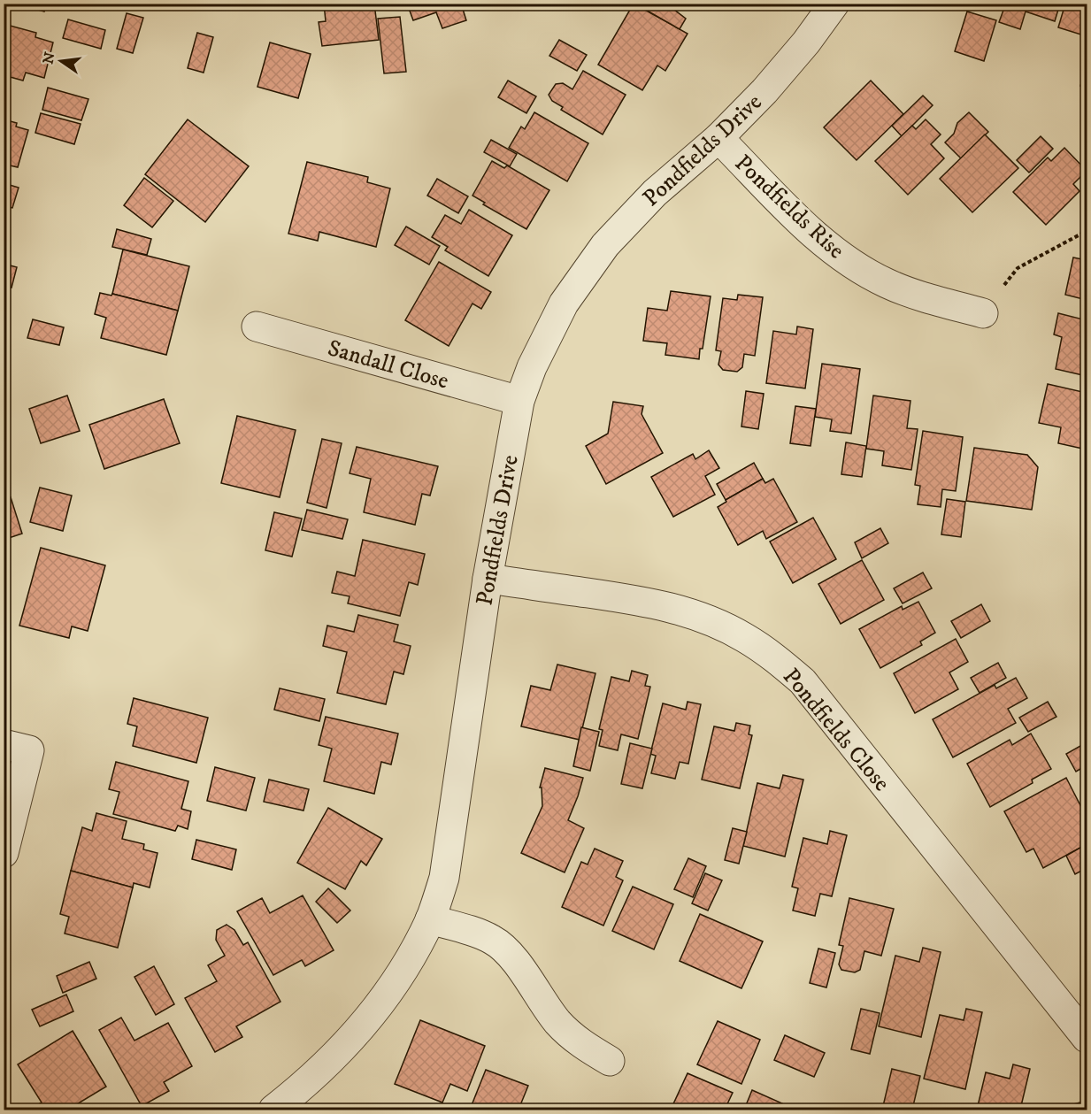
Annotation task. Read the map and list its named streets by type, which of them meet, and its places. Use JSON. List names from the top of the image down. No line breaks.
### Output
{"streets":{"street":["Pondfields Drive","Pondfields Rise","Sandall Close","Pondfields Close"]},"crossings":[["Pondfields Drive","Pondfields Rise"],["Pondfields Drive","Sandall Close"],["Pondfields Drive","Pondfields Close"]],"north":"left"}
